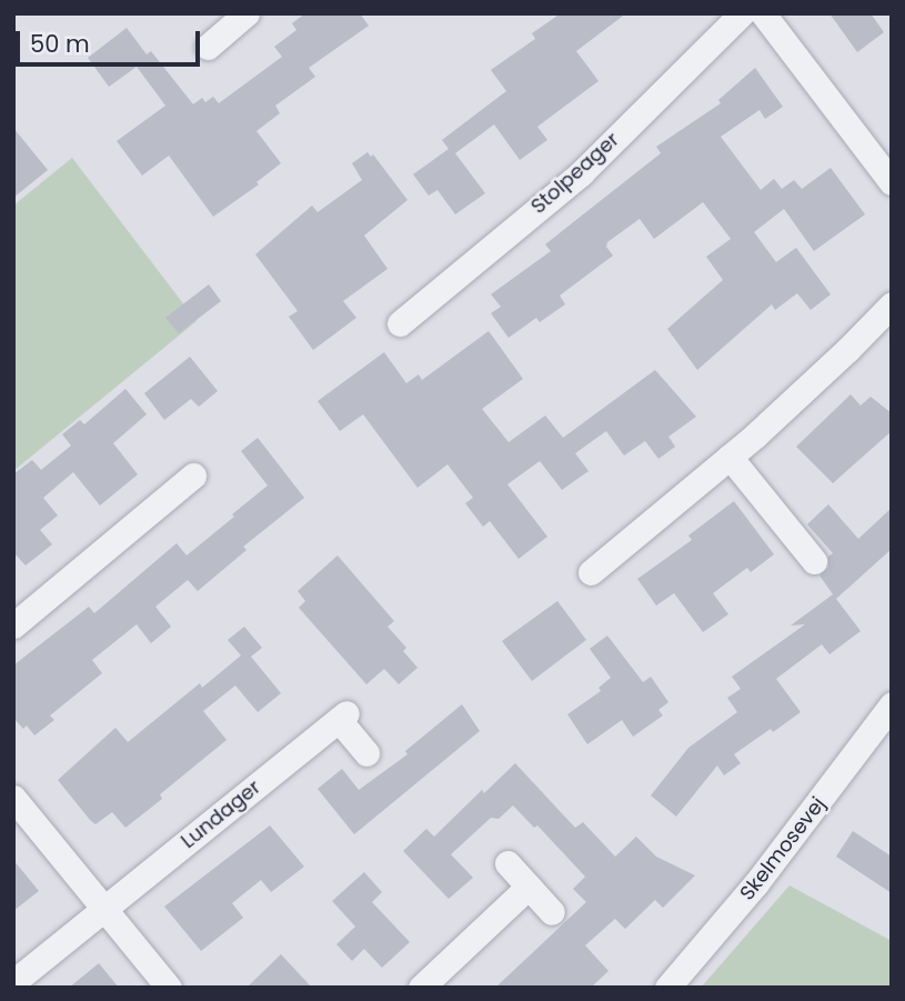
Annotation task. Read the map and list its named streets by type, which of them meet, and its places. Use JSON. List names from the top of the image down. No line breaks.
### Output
{"streets":{"street":["Stolpeager","Lundager","Skelmosevej"]},"scale_bar":"50 m"}
